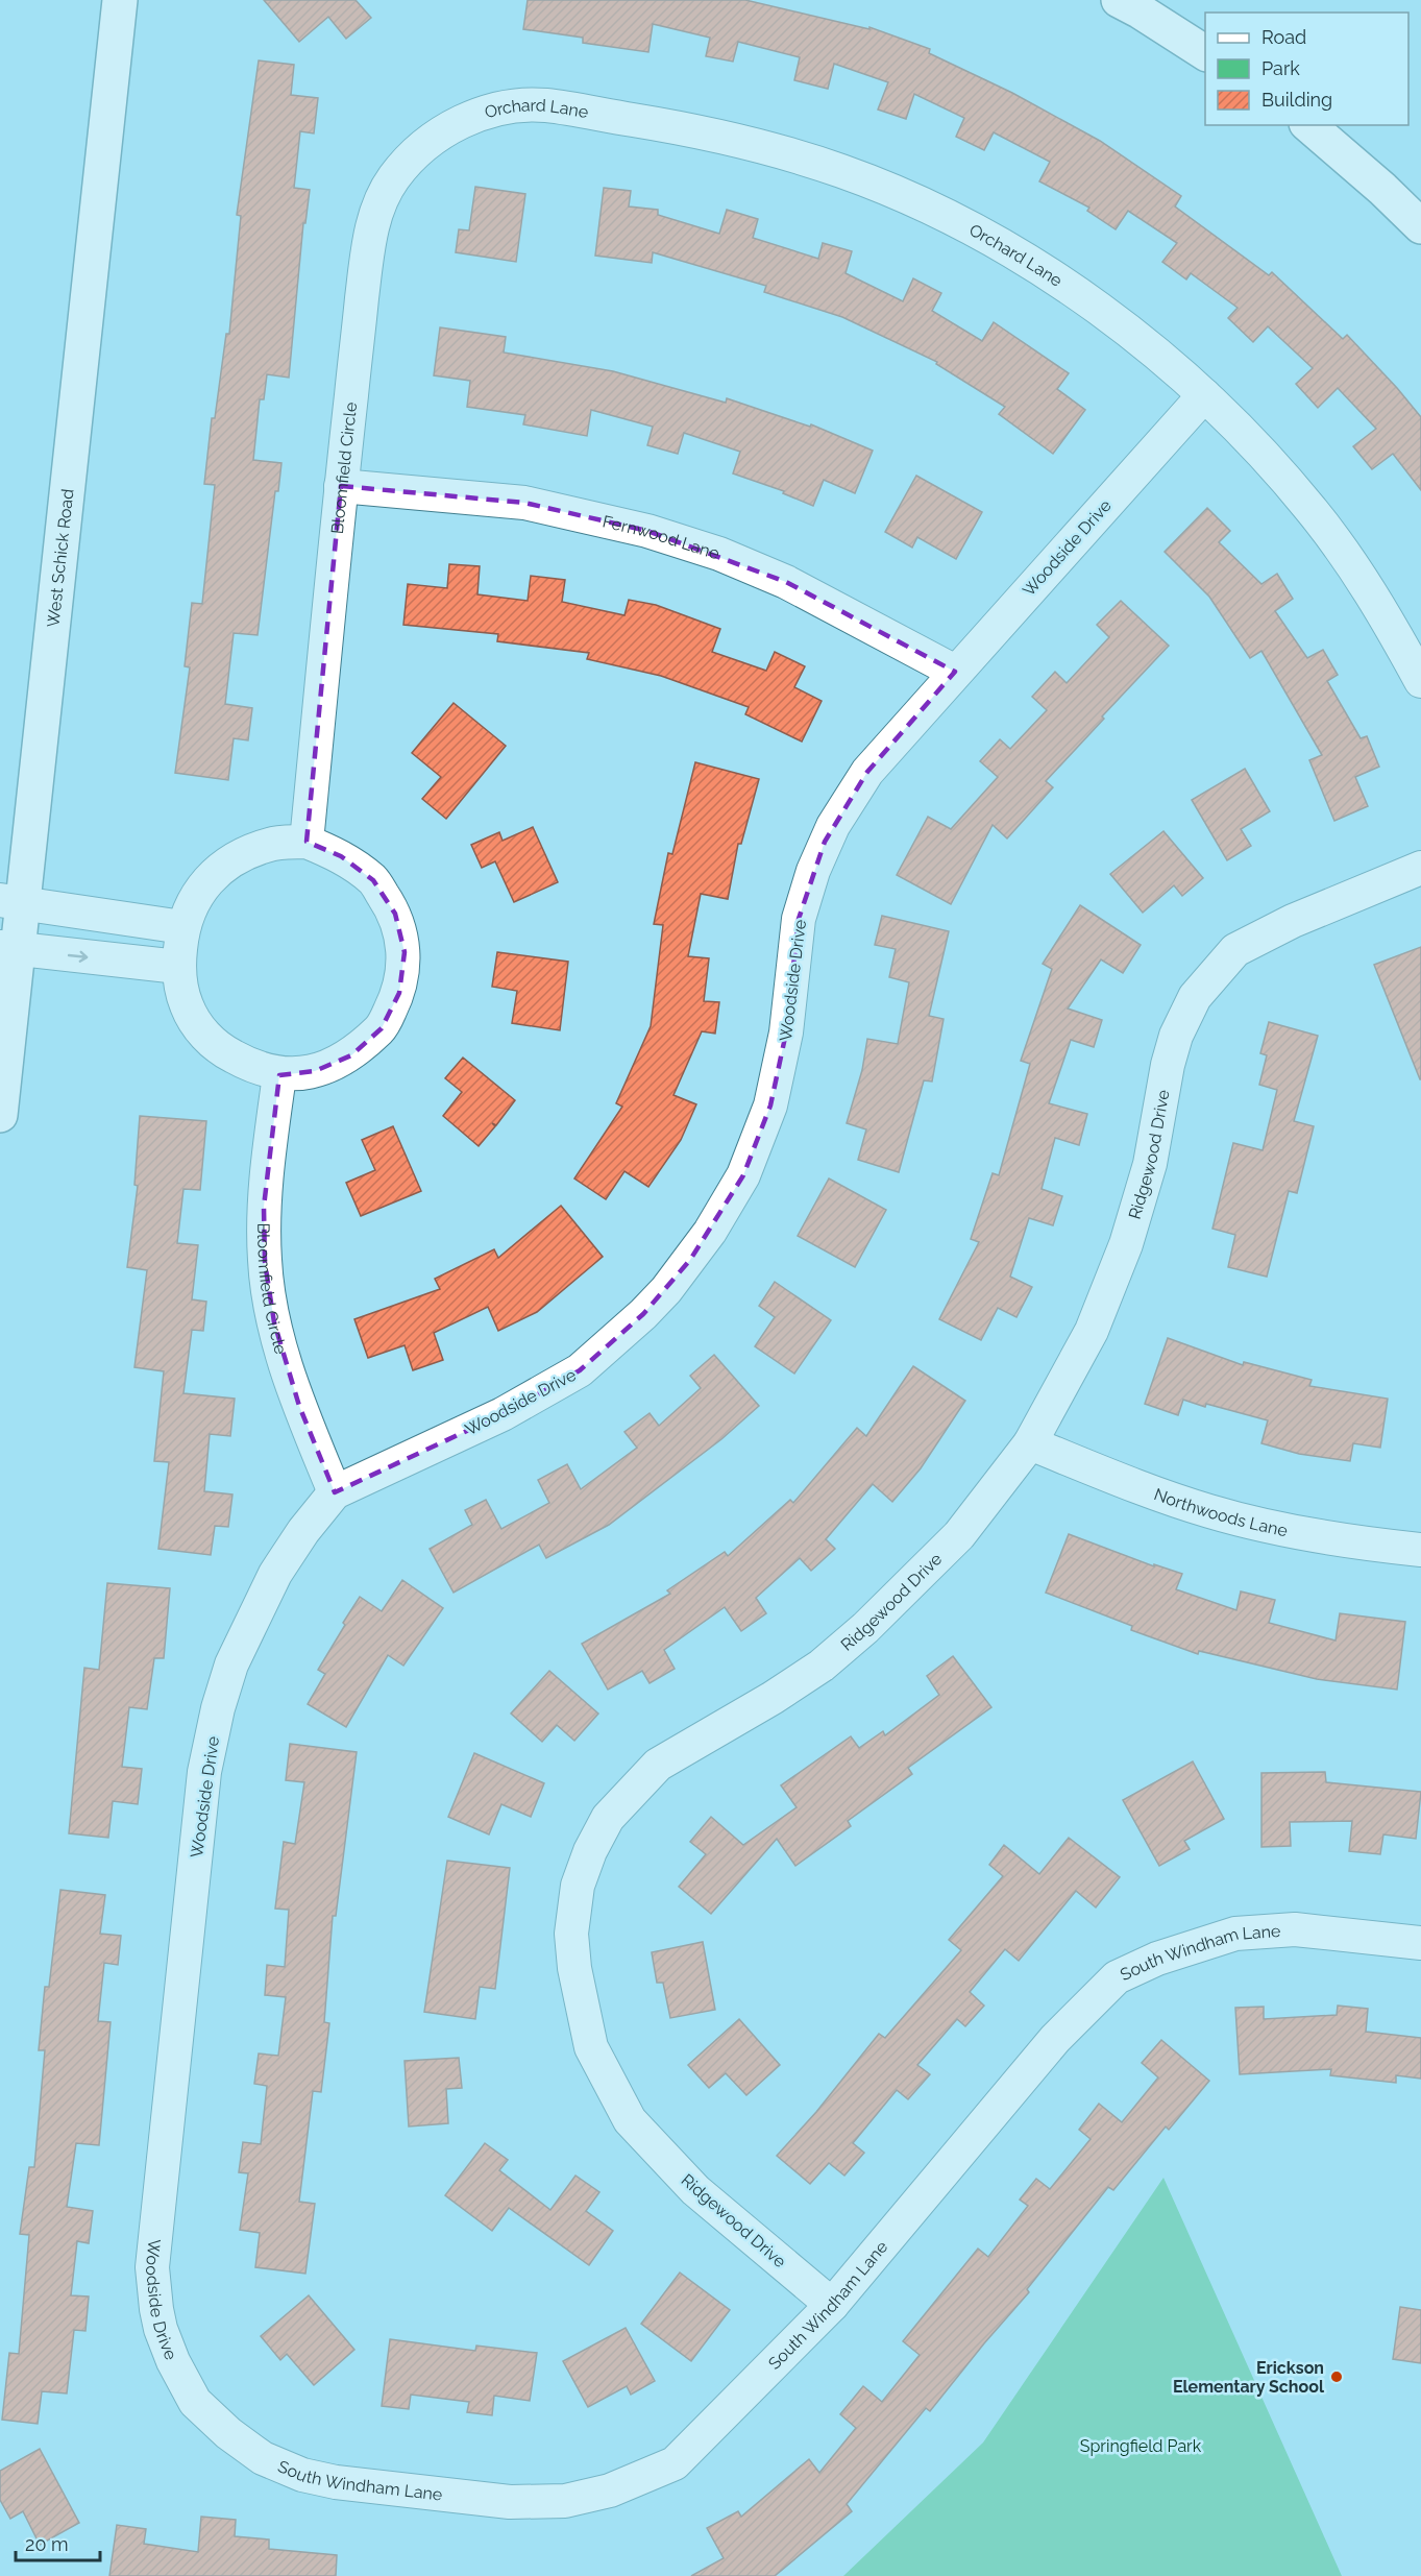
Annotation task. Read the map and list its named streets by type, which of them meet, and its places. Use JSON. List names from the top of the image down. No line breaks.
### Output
{"streets":{"street":["Orchard Lane","Bloomfield Circle","Fernwood Lane","Woodside Drive","West Schick Road","Ridgewood Drive","Northwoods Lane","South Windham Lane"]},"crossings":[["Orchard Lane","Bloomfield Circle"],["Orchard Lane","Woodside Drive"],["Bloomfield Circle","Fernwood Lane"],["Bloomfield Circle","Woodside Drive"],["Fernwood Lane","Woodside Drive"],["Woodside Drive","South Windham Lane"],["Ridgewood Drive","Northwoods Lane"],["Ridgewood Drive","South Windham Lane"]],"parks":["Springfield Park"],"places":["Erickson Elementary School"],"legend":["Road","Park","Building"],"scale_bar":"20 m"}
